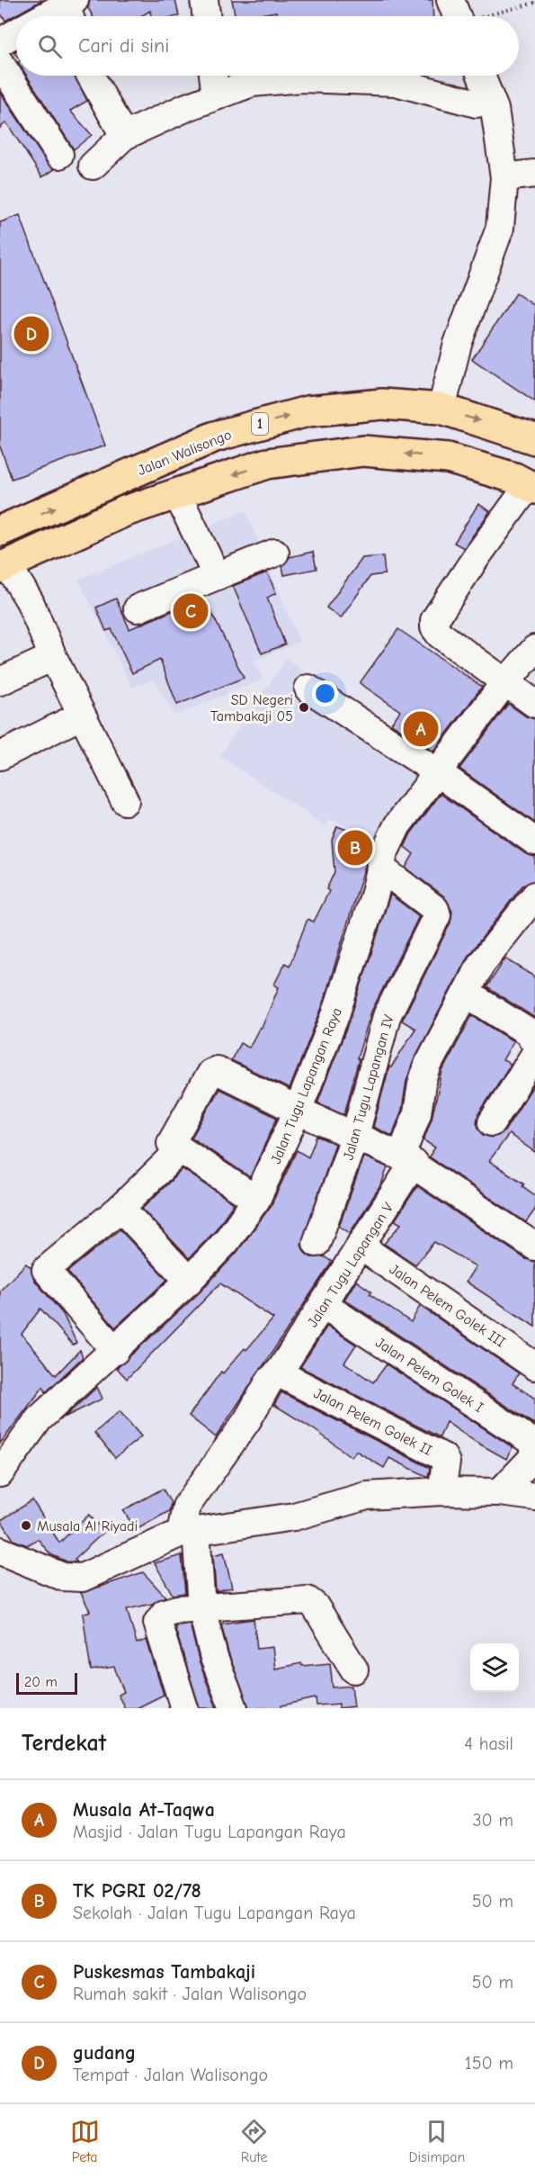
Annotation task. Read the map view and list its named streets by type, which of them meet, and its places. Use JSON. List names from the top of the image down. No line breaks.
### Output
{"streets":{"highway":["1","Jalan Walisongo"],"street":["Jalan Tugu Lapangan Raya","Jalan Tugu Lapangan IV","Jalan Tugu Lapangan V","Jalan Pelem Golek III","Jalan Pelem Golek I","Jalan Pelem Golek II"]},"crossings":[["Jalan Tugu Lapangan Raya","Jalan Tugu Lapangan IV"],["Jalan Tugu Lapangan V","Jalan Pelem Golek III"],["Jalan Tugu Lapangan V","Jalan Pelem Golek I"],["Jalan Tugu Lapangan V","Jalan Pelem Golek II"]],"places":["SD Negeri Tambakaji 05","Musala Al Riyadi"],"scale_bar":"20 m","page":{"search":"Cari di sini","pins":["D","C","A","B"],"scale":"20 m","heading":["Terdekat","4 hasil"],"list":[{"mark":"A","name":"Musala At-Taqwa","note":"Masjid · Jalan Tugu Lapangan Raya","value":"30 m"},{"mark":"B","name":"TK PGRI 02/78","note":"Sekolah · Jalan Tugu Lapangan Raya","value":"50 m"},{"mark":"C","name":"Puskesmas Tambakaji","note":"Rumah sakit · Jalan Walisongo","value":"50 m"},{"mark":"D","name":"gudang","note":"Tempat · Jalan Walisongo","value":"150 m"}],"nav":["Peta","Rute","Disimpan"]}}
